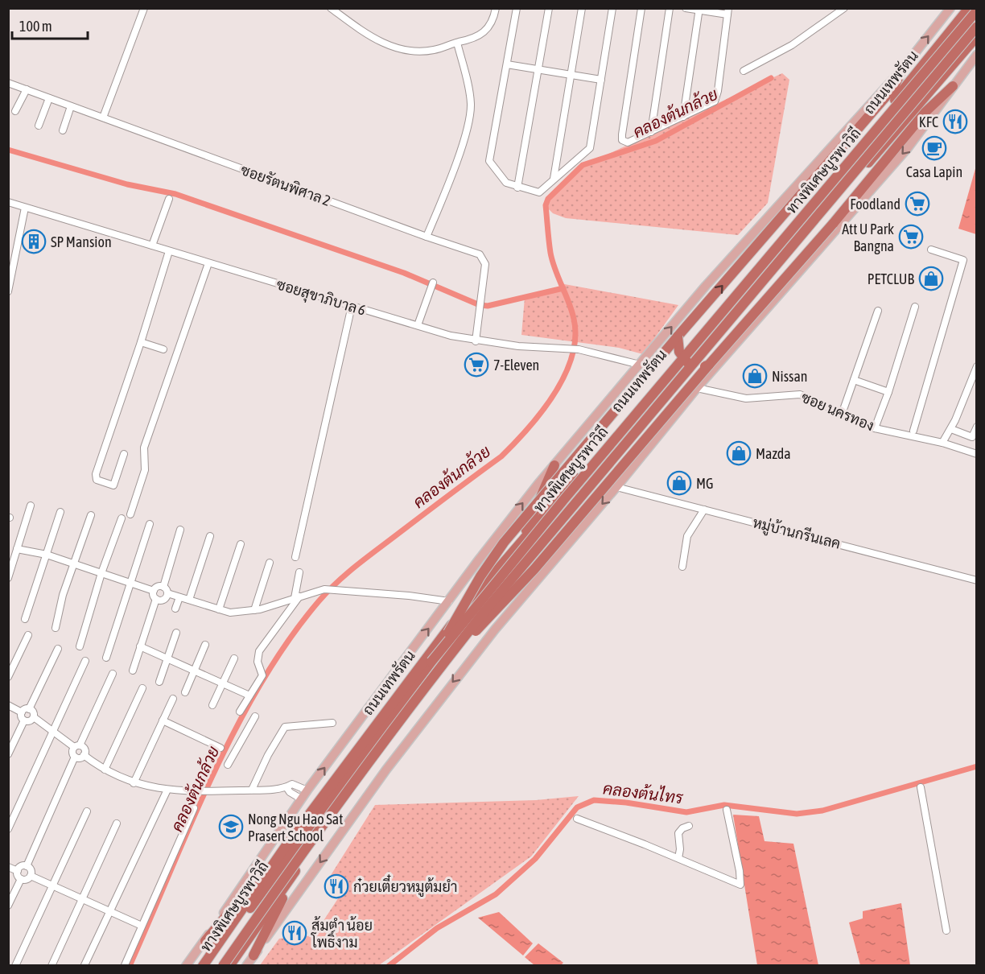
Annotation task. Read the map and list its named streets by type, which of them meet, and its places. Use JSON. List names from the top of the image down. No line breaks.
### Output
{"streets":{"highway":["ถนนเทพรัตน","ทางพิเศษบูรพาวิถี"],"street":["ซอยรัตนพิศาล 2","ซอยสุขาภิบาล 6","ซอย นครทอง","หมู่บ้านกรีนเลค"]},"crossings":[["ถนนเทพรัตน","ซอยสุขาภิบาล 6"],["ซอยรัตนพิศาล 2","ซอยสุขาภิบาล 6"]],"water":["คลองต้นกล้วย","คลองต้นไทร"],"places":{"restaurant":["KFC","ก๋วยเตี๋ยวหมูต้มยำ","ส้มตำ น้อย โพธิ์งาม"],"cafe":["Casa Lapin"],"supermarket":["Foodland","Att U Park Bangna","7-Eleven"],"building":["SP Mansion"],"shop":["PETCLUB","Nissan","Mazda","MG"],"school or university":["Nong Ngu Hao Sat Prasert School"]},"scale_bar":"100 m"}
